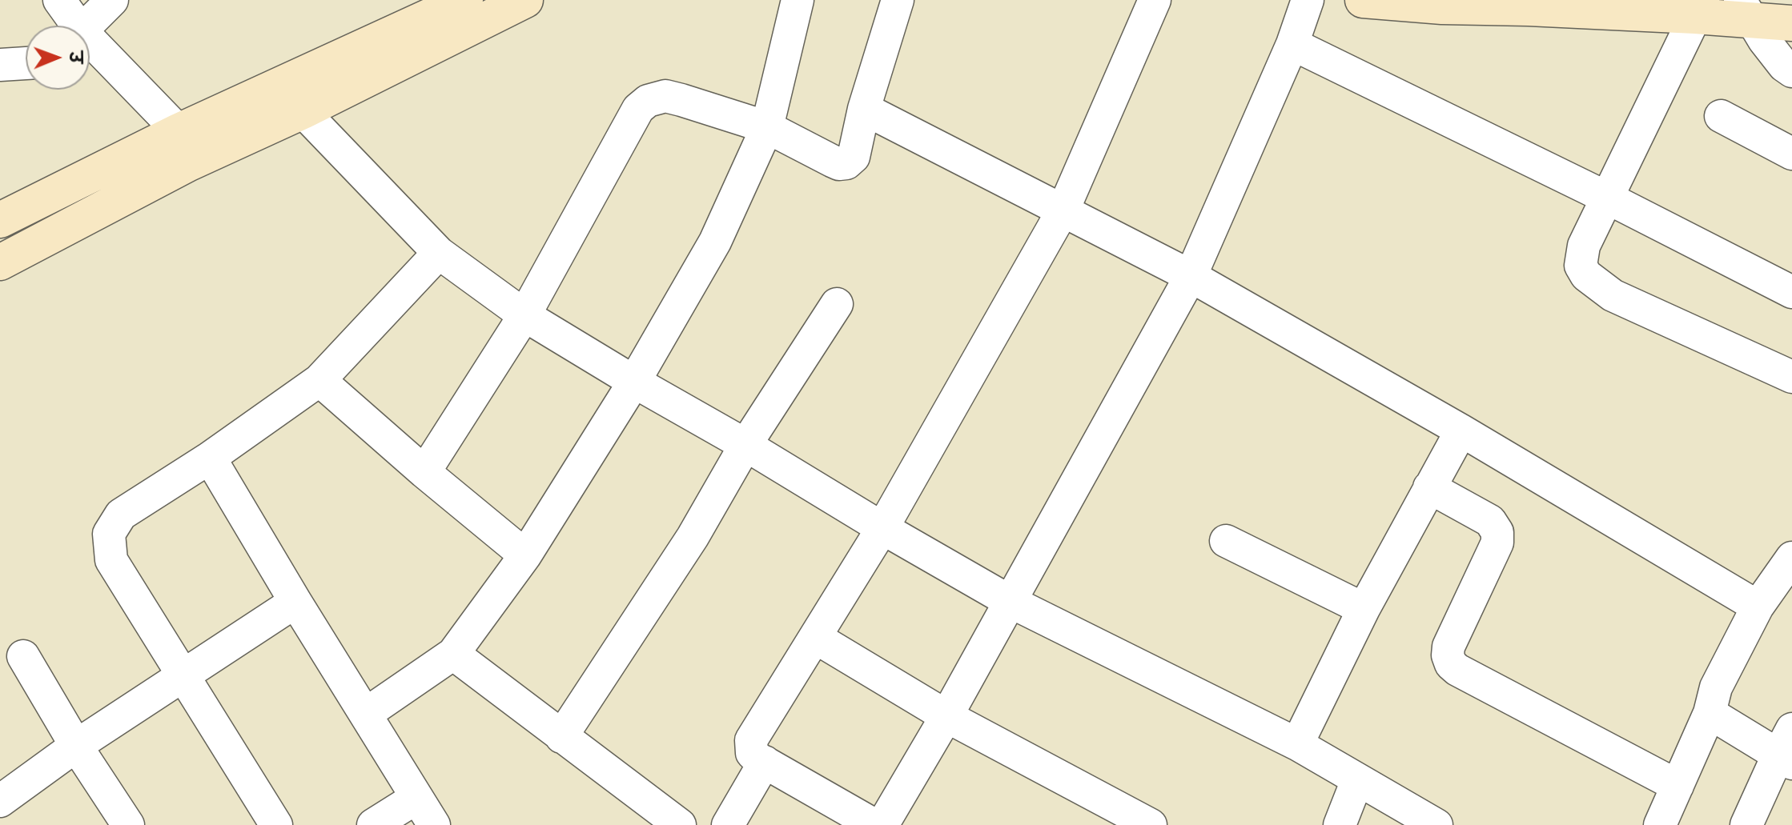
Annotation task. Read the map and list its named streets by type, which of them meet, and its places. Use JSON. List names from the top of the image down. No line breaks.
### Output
{"north":"right"}
